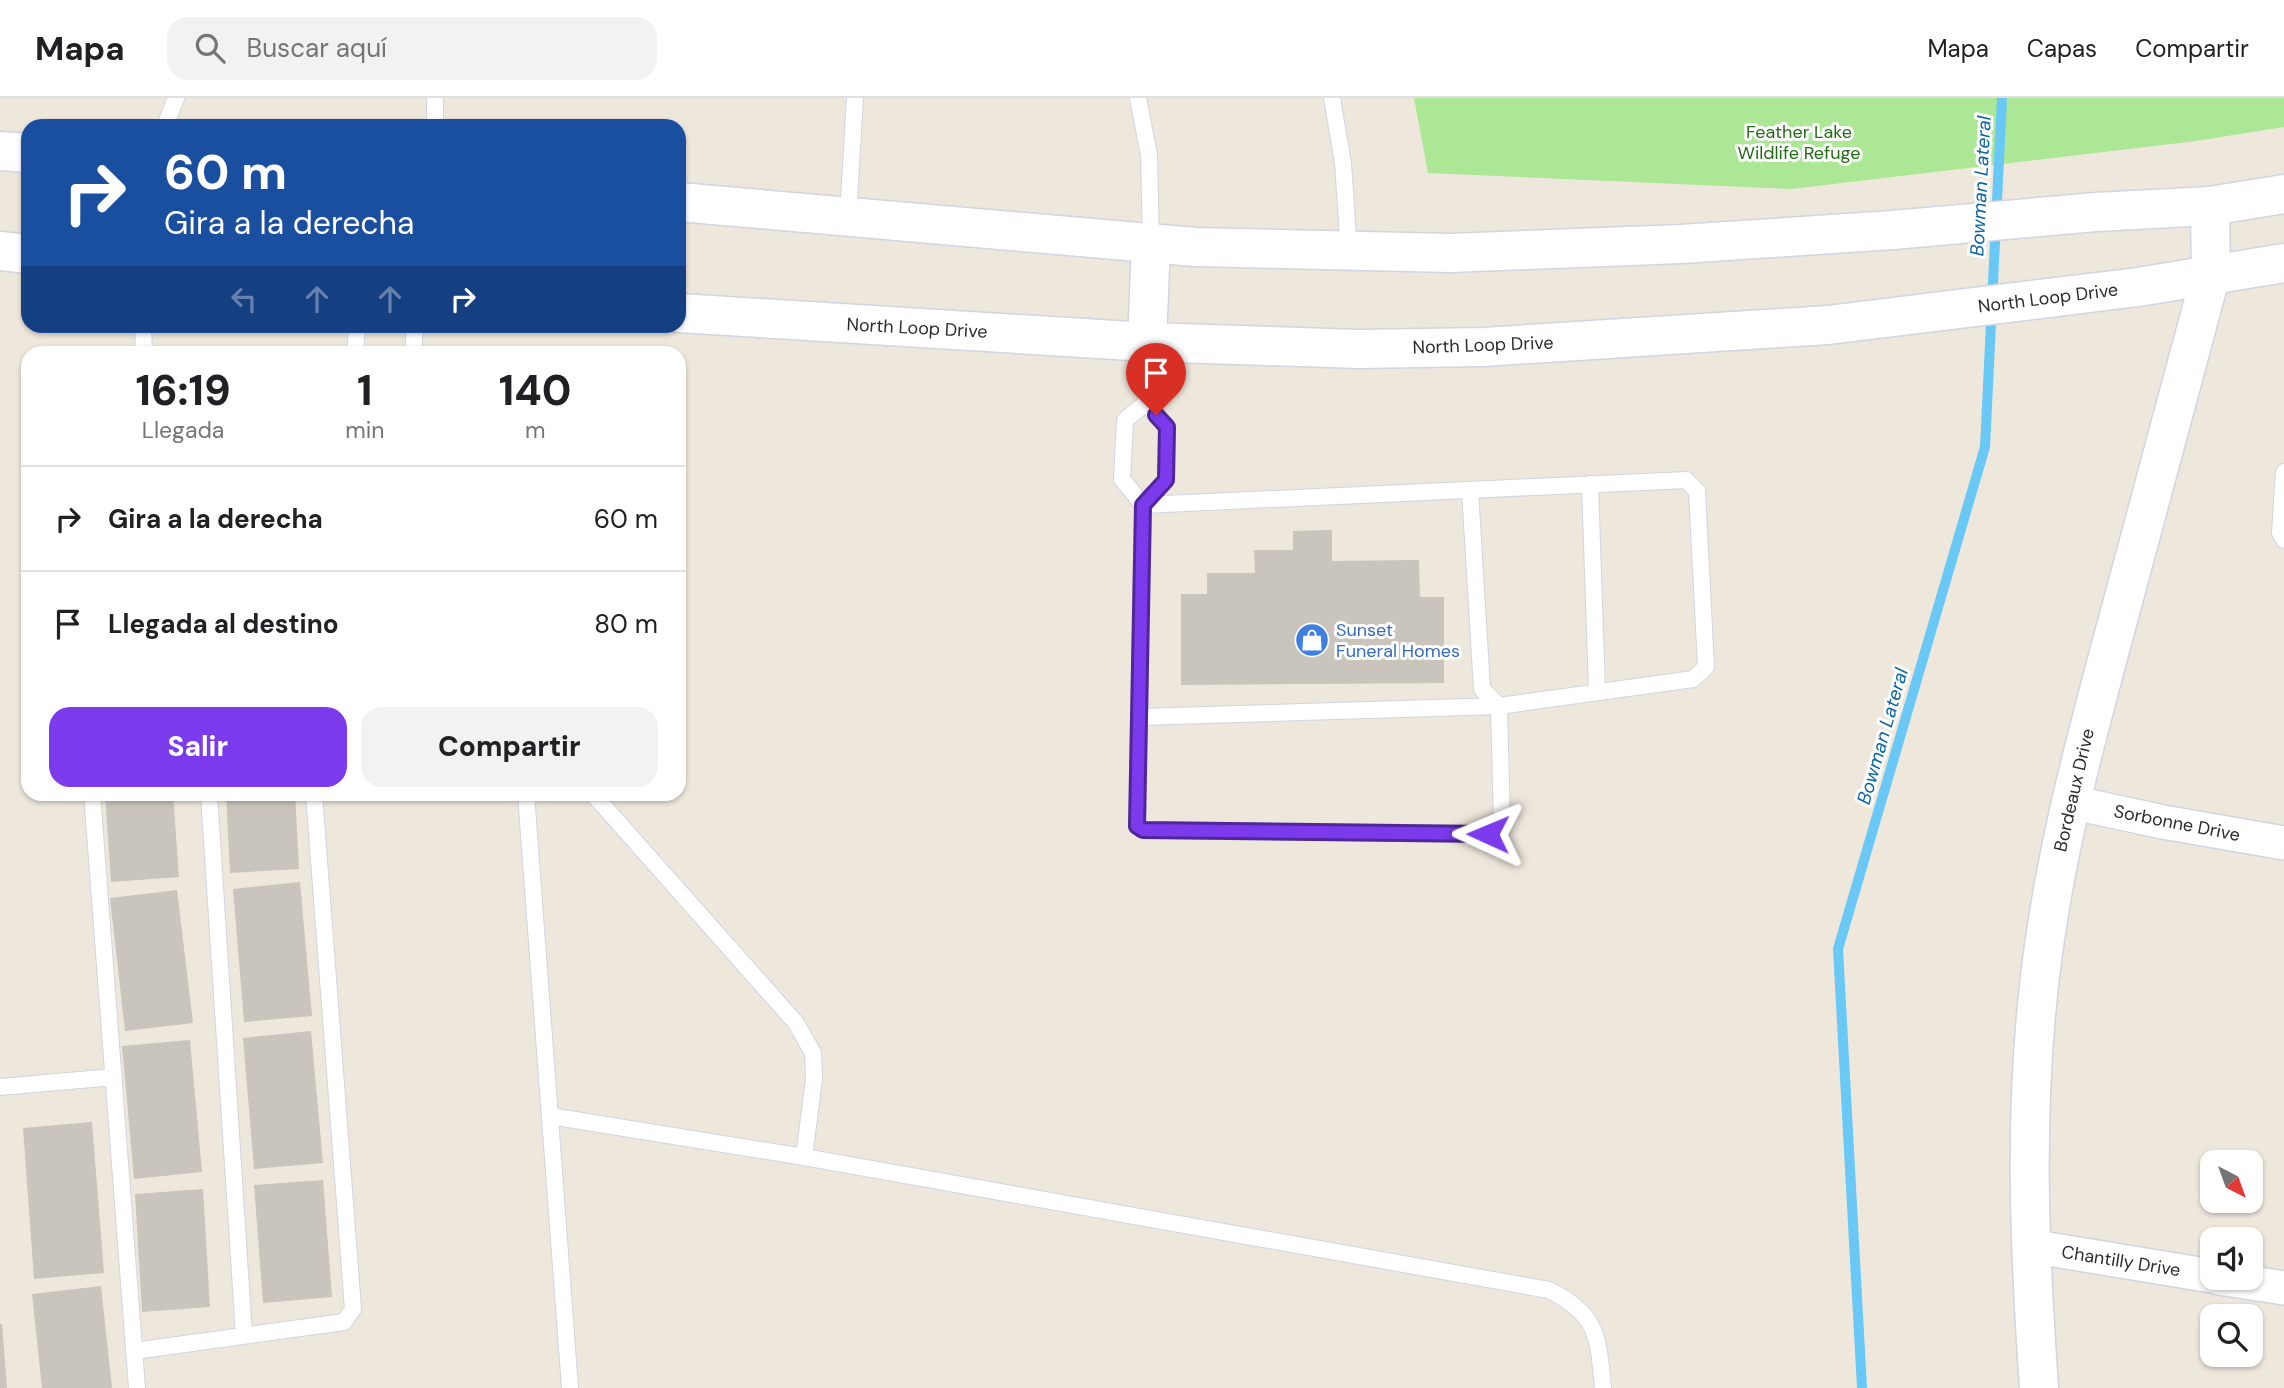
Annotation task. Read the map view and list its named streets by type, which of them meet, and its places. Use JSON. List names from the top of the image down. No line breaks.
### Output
{"streets":{"main road":["North Loop Drive","Bordeaux Drive"],"street":["Sorbonne Drive","Chantilly Drive"]},"crossings":[["North Loop Drive","Bordeaux Drive"],["Bordeaux Drive","Sorbonne Drive"],["Bordeaux Drive","Chantilly Drive"]],"water":["Bowman Lateral"],"parks":["Feather Lake Wildlife Refuge"],"places":{"shop":["Sunset Funeral Homes"]},"north":"bottom right","page":{"header":"Mapa","search":"Buscar aquí","nav":["Mapa","Capas","Compartir"],"turn":["60 m","Gira a la derecha"],"eta":["16:19","Llegada","1","min","140","m"],"list":[{"name":"Gira a la derecha","value":"60 m"},{"name":"Llegada al destino","value":"80 m"}],"buttons":["Salir","Compartir"]}}
